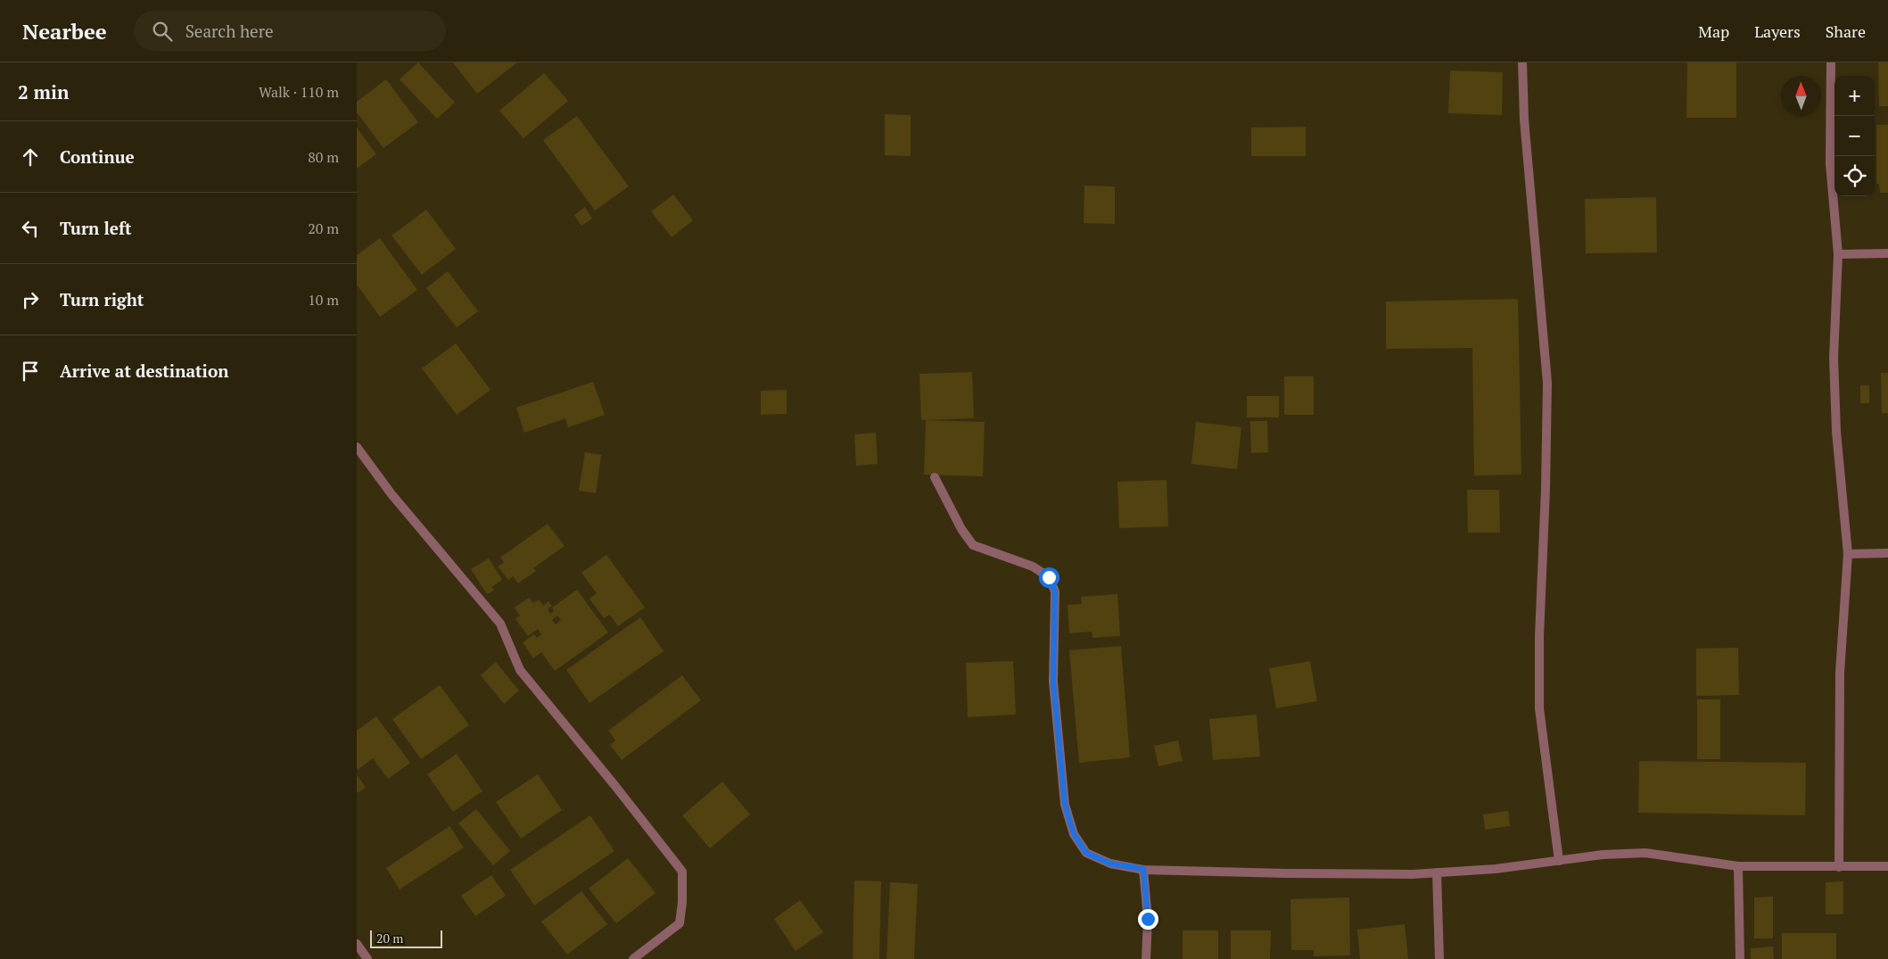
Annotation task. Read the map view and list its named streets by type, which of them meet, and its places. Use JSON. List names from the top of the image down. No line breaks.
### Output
{"scale_bar":"20 m","north":"top","page":{"header":"Nearbee","search":"Search here","nav":["Map","Layers","Share"],"heading":["2 min","Walk · 110 m"],"map_buttons":["+","−"],"list":[["Continue","80 m"],["Turn left","20 m"],["Turn right","10 m"],"Arrive at destination"],"scale":"20 m"}}
